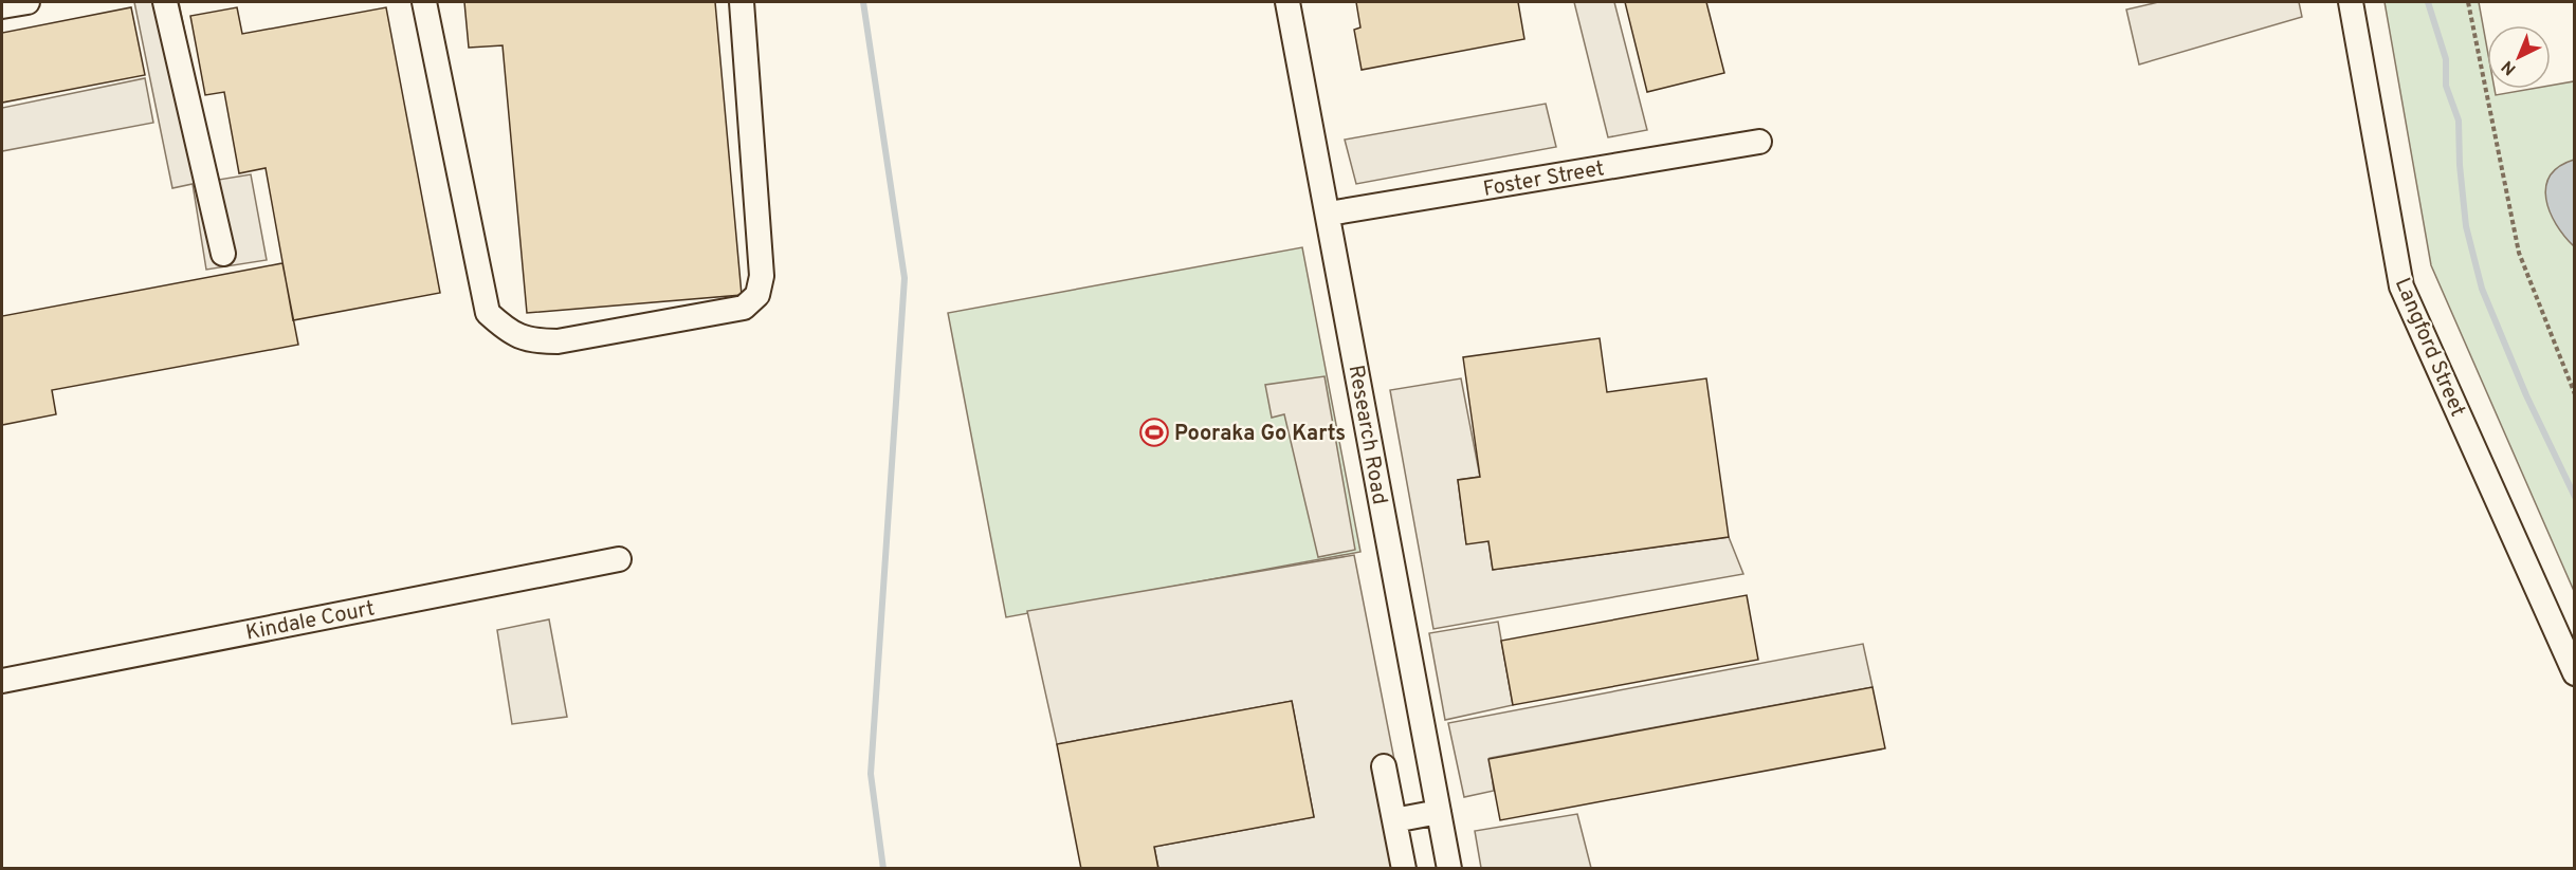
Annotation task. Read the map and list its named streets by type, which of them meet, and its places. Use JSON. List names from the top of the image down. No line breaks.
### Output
{"streets":{"street":["Foster Street","Langford Street","Research Road","Kindale Court"]},"crossings":[["Foster Street","Research Road"]],"places":{"sports":["Pooraka Go Karts"]},"north":"bottom left"}
